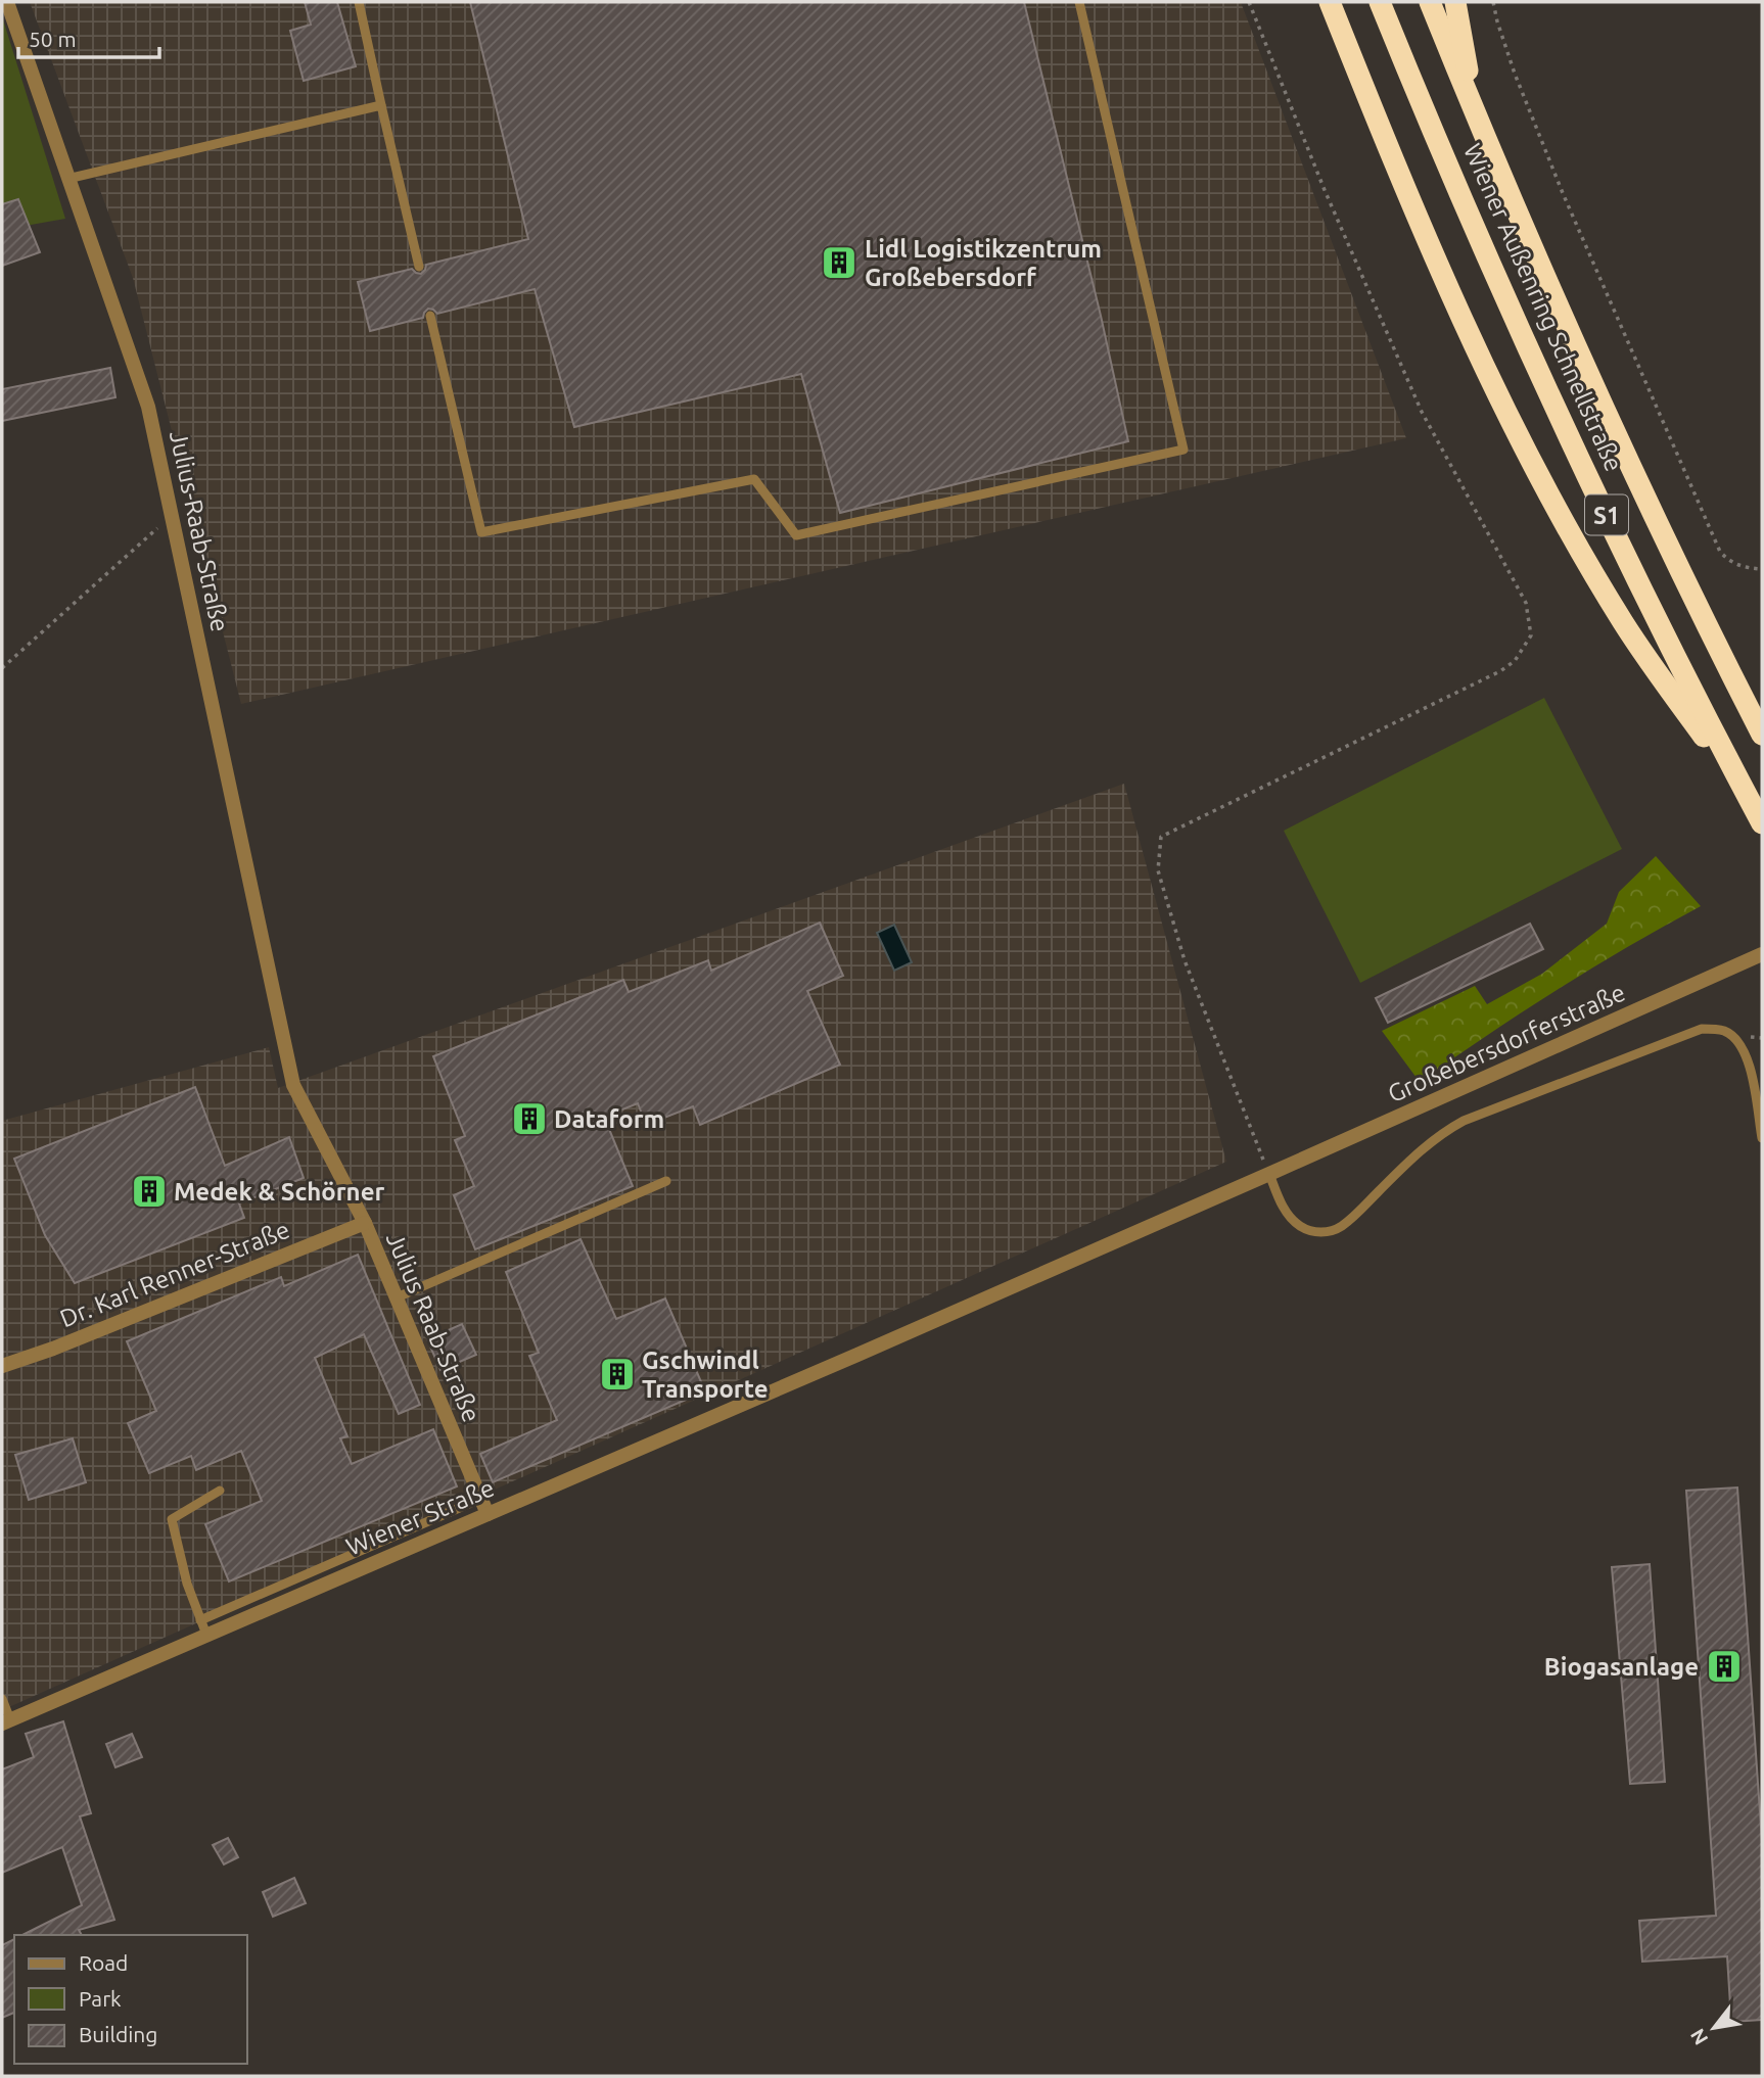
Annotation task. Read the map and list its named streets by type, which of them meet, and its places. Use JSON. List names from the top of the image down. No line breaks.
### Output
{"streets":{"highway":["Wiener Außenring Schnellstraße","S1"],"street":["Julius-Raab-Straße","Großebersdorferstraße","Dr. Karl Renner-Straße","Julius Raab-Straße","Wiener Straße"]},"crossings":[["Julius-Raab-Straße","Julius Raab-Straße"],["Großebersdorferstraße","Wiener Straße"],["Dr. Karl Renner-Straße","Julius Raab-Straße"],["Julius Raab-Straße","Wiener Straße"]],"places":{"building":["Lidl Logistikzentrum Großebersdorf","Dataform","Medek & Schörner","Gschwindl Transporte","Biogasanlage"]},"legend":["Road","Park","Building"],"scale_bar":"50 m","north":"bottom left"}
